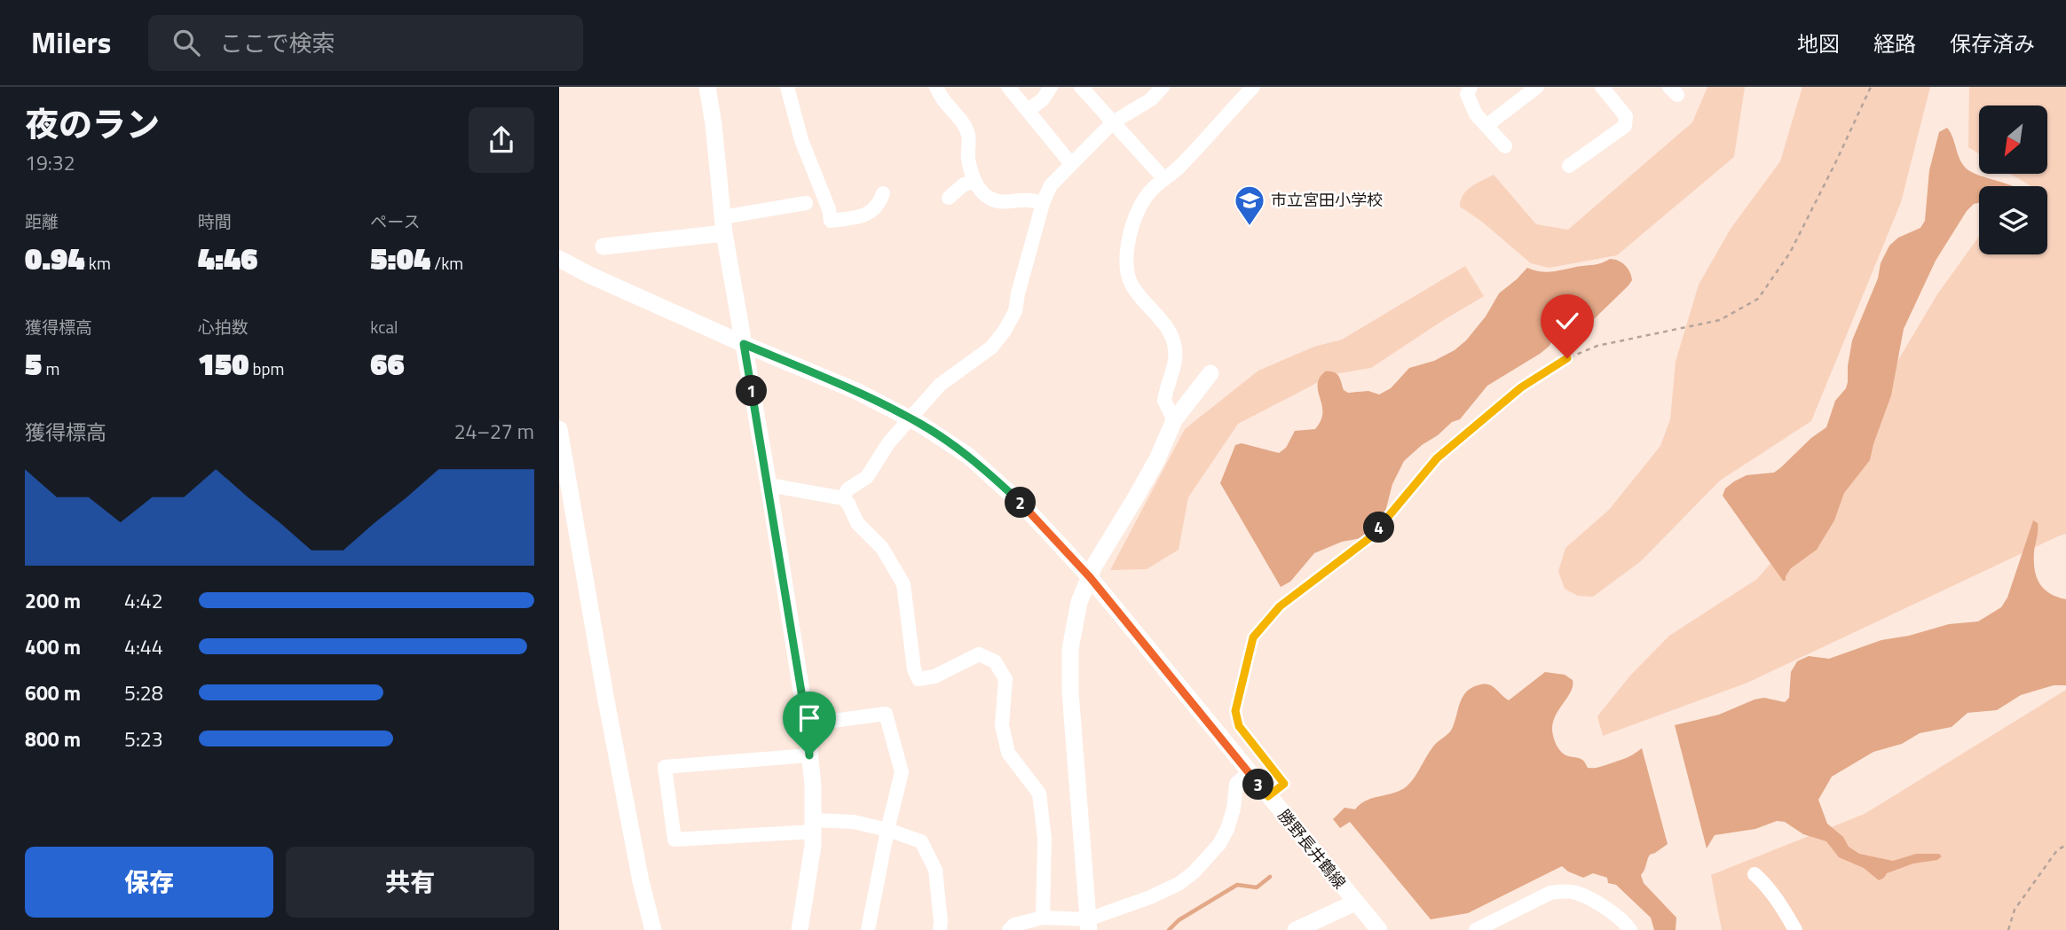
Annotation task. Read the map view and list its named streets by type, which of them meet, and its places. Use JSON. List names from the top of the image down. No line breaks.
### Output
{"streets":{"street":["勝野長井鶴線"]},"places":{"school or university":["市立宮田小学校"]},"north":"bottom left","page":{"header":"Milers","search":"ここで検索","nav":["地図","経路","保存済み"],"heading":["夜のラン","19:32"],"stats":[["距離","0.94 km"],["時間","4:46"],["ペース","5:04 /km"],["獲得標高","5 m"],["心拍数","150 bpm"],["kcal","66"]],"pins":["1","2","4","3"],"chart":["獲得標高","24–27 m"],"list":[{"name":"200 m","note":"4:42"},{"name":"400 m","note":"4:44"},{"name":"600 m","note":"5:28"},{"name":"800 m","note":"5:23"}],"buttons":["保存","共有"]}}
